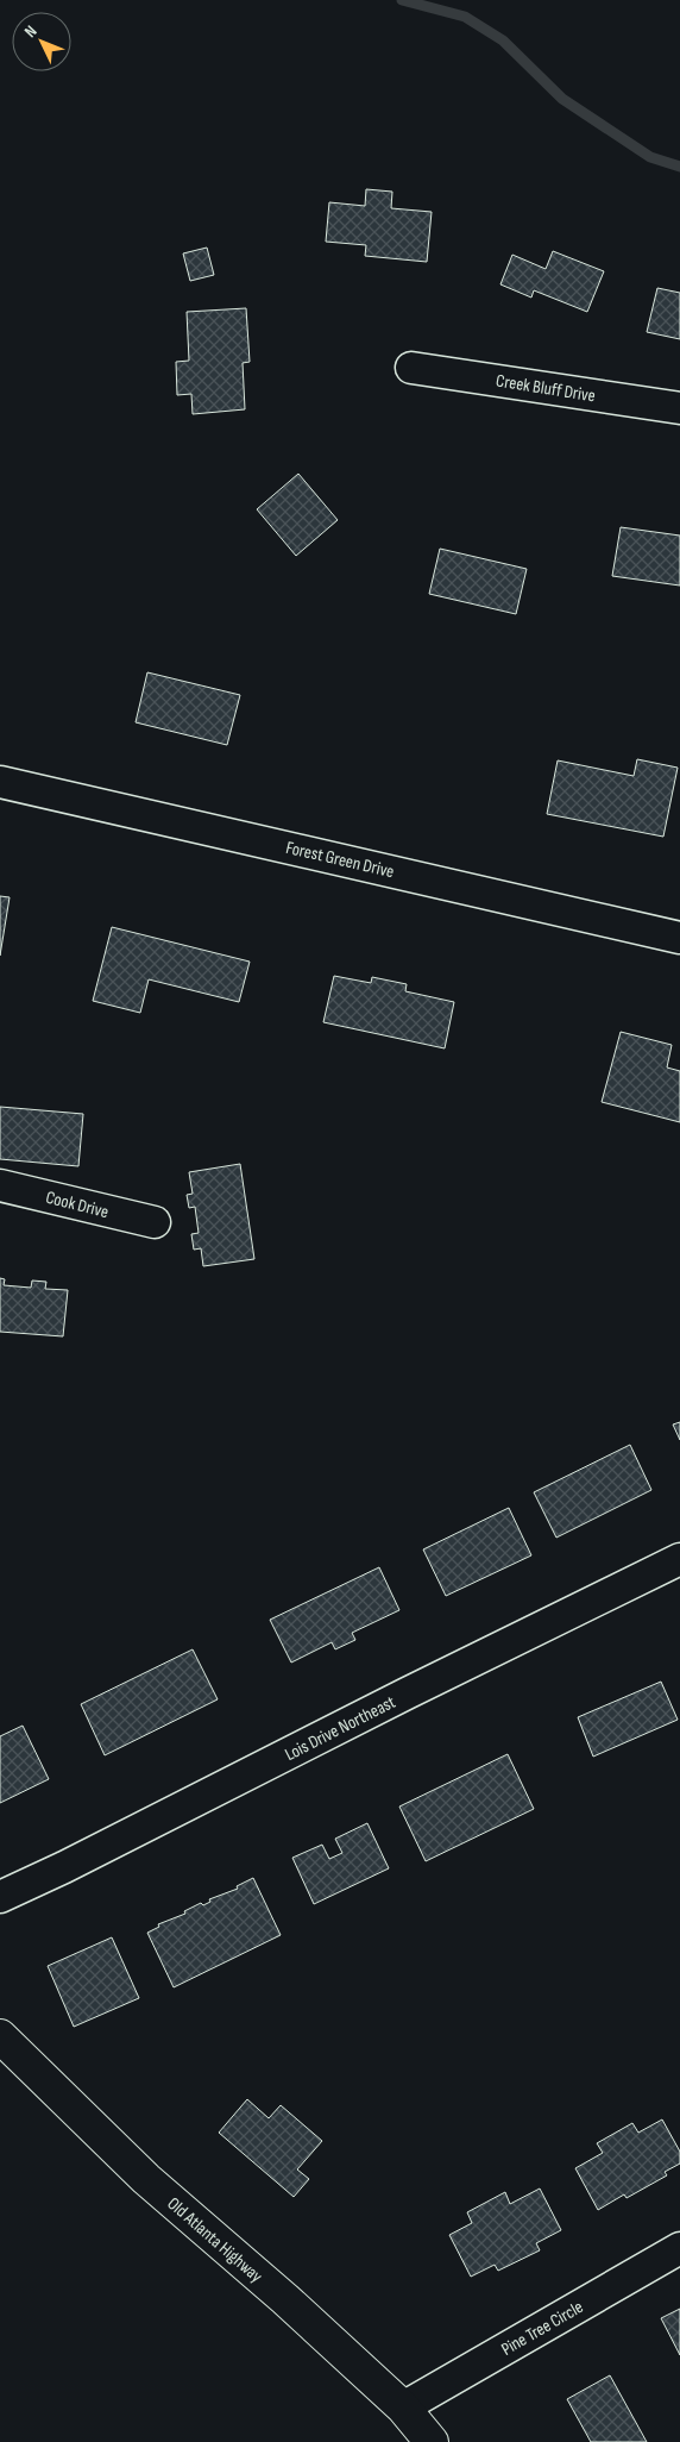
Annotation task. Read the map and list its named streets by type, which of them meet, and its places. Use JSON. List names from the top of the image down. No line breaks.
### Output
{"streets":{"street":["Creek Bluff Drive","Forest Green Drive","Cook Drive","Lois Drive Northeast","Old Atlanta Highway","Pine Tree Circle"]},"crossings":[["Old Atlanta Highway","Pine Tree Circle"]],"north":"top left"}
